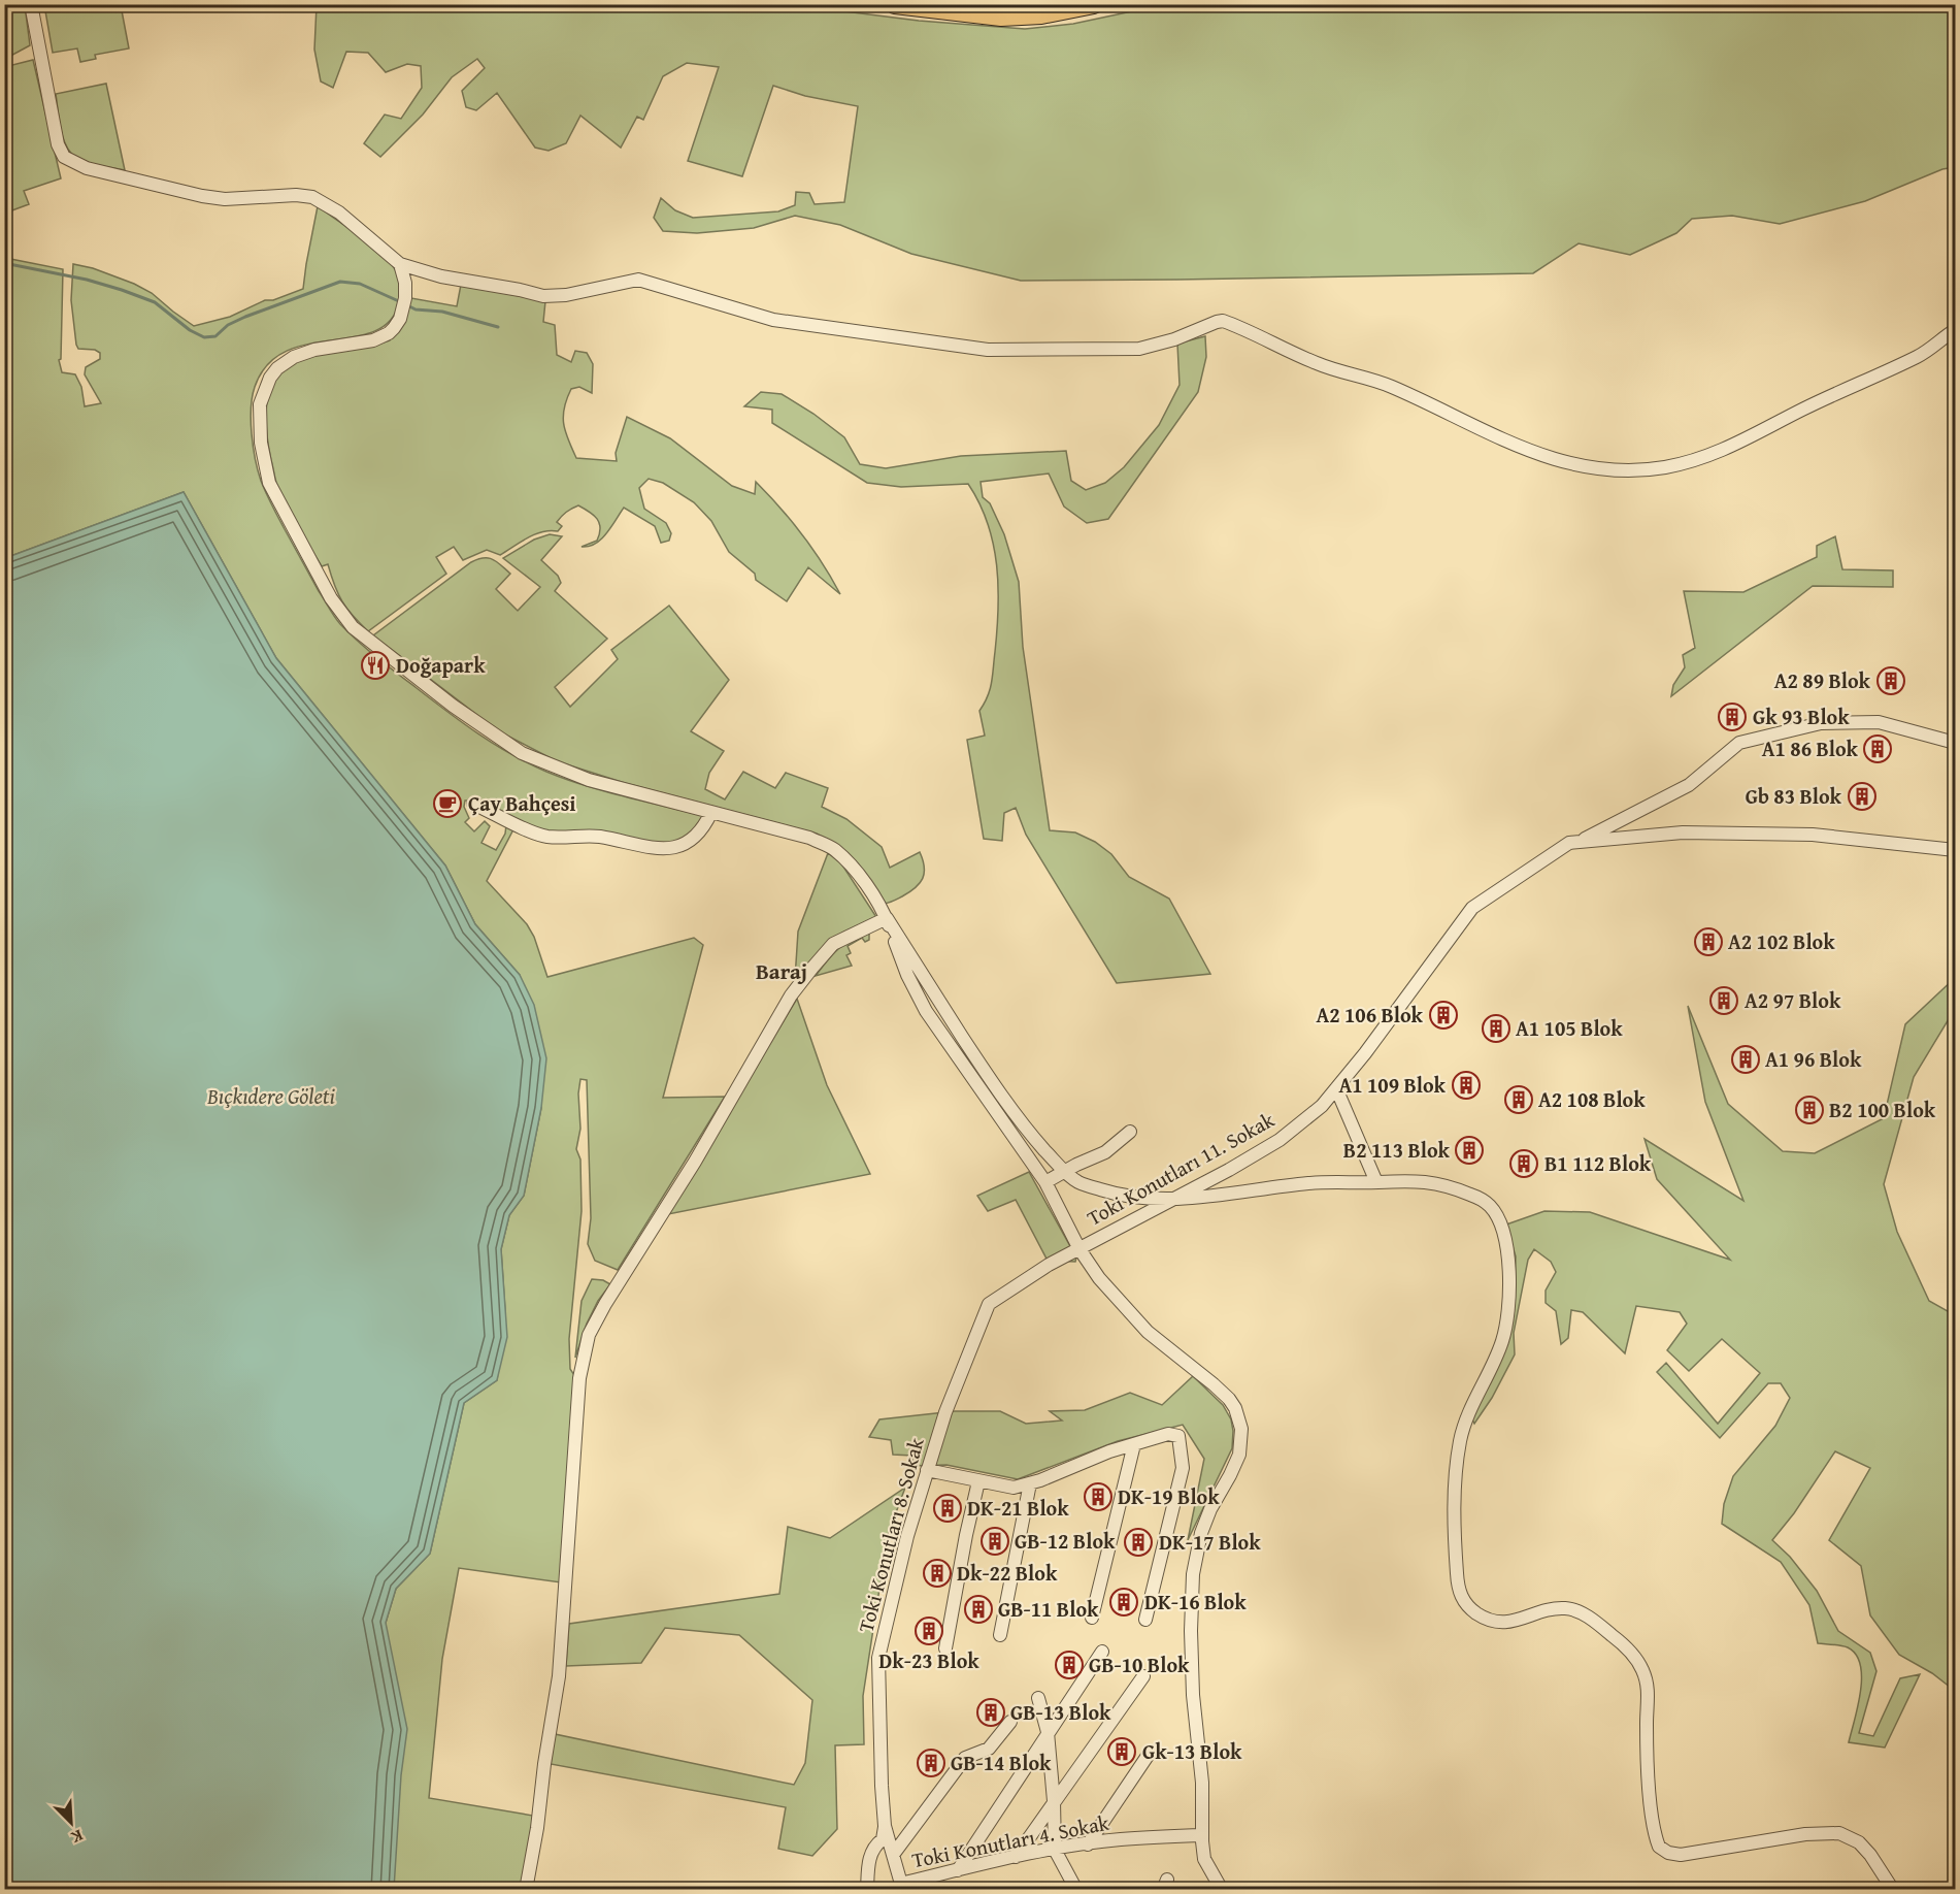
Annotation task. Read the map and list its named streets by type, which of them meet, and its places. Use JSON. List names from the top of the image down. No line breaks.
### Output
{"streets":{"street":["Toki Konutları 11. Sokak","Toki Konutları 8. Sokak","Toki Konutları 4. Sokak"]},"crossings":[["Toki Konutları 11. Sokak","Toki Konutları 8. Sokak"],["Toki Konutları 8. Sokak","Toki Konutları 4. Sokak"]],"districts":["Baraj"],"water":["Bıçkıdere Göleti"],"places":{"restaurant":["Doğapark"],"building":["A2 89 Blok","Gk 93 Blok","A1 86 Blok","Gb 83 Blok","A2 102 Blok","A2 97 Blok","A2 106 Blok","A1 105 Blok","A1 96 Blok","A1 109 Blok","A2 108 Blok","B2 100 Blok","B2 113 Blok","B1 112 Blok","DK-19 Blok","DK-21 Blok","GB-12 Blok","DK-17 Blok","Dk-22 Blok","DK-16 Blok","GB-11 Blok","Dk-23 Blok","GB-10 Blok","GB-13 Blok","Gk-13 Blok","GB-14 Blok"],"cafe":["Çay Bahçesi"]},"north":"bottom right"}
